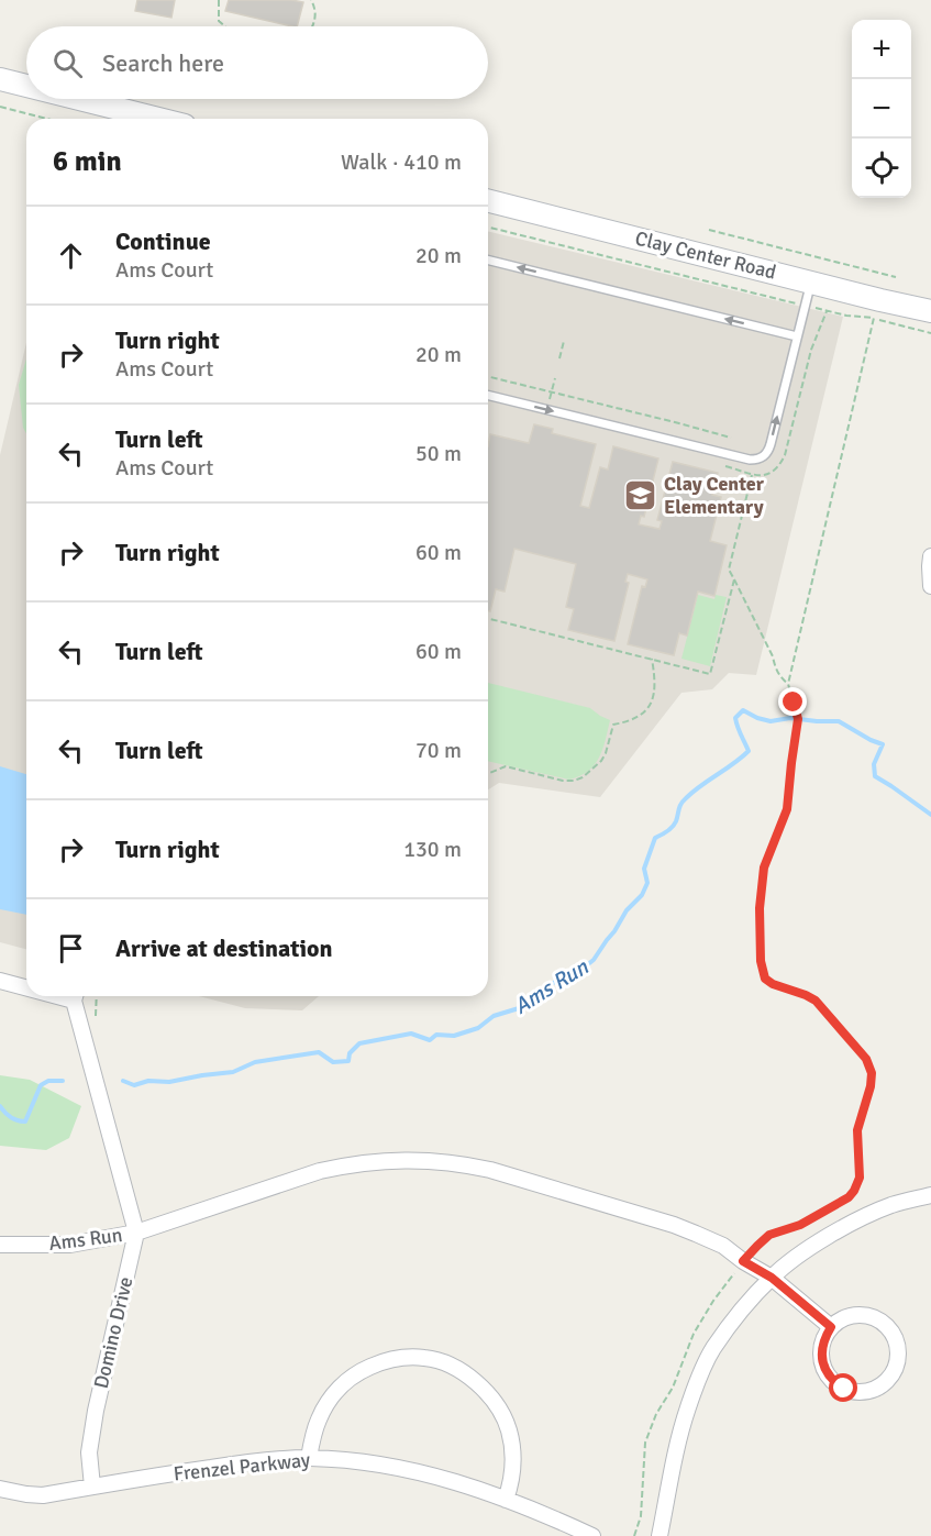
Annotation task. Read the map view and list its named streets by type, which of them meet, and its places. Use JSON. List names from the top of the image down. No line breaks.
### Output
{"streets":{"street":["Clay Center Road","Ams Run","Domino Drive","Frenzel Parkway"]},"crossings":[["Ams Run","Domino Drive"],["Domino Drive","Frenzel Parkway"]],"water":["Ams Run"],"places":{"school or university":["Clay Center Elementary"]},"page":{"map_buttons":["+","−"],"search":"Search here","heading":["6 min","Walk · 410 m"],"list":[["Continue","Ams Court","20 m"],["Turn right","Ams Court","20 m"],["Turn left","Ams Court","50 m"],["Turn right","60 m"],["Turn left","60 m"],["Turn left","70 m"],["Turn right","130 m"],"Arrive at destination"]}}
